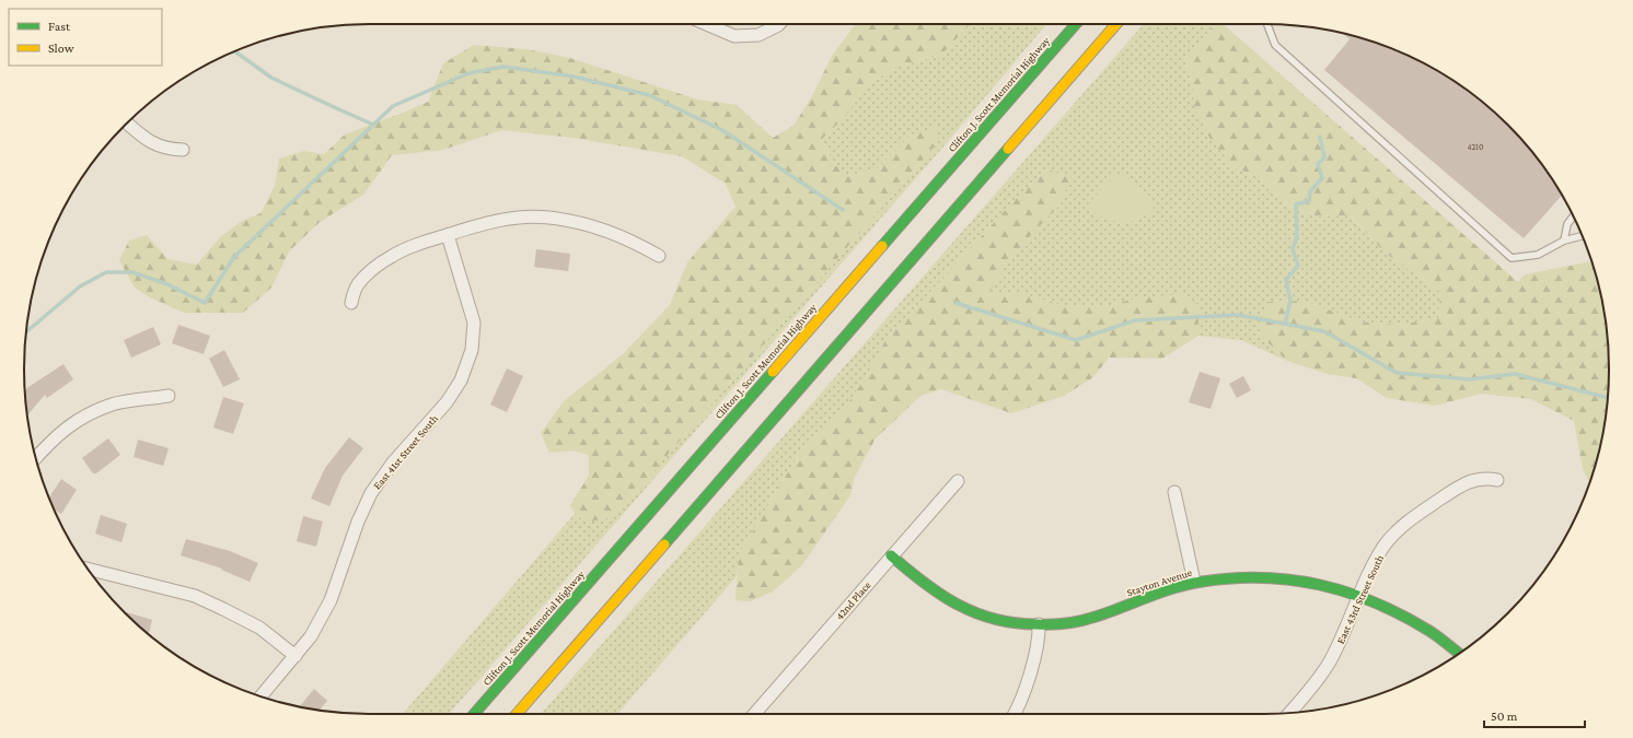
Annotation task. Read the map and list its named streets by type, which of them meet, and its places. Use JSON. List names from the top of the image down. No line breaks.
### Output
{"streets":{"main road":["Clifton J. Scott Memorial Highway","Stayton Avenue"],"street":["East 41st Street South","East 43rd Street South","42nd Place"]},"crossings":[["Stayton Avenue","East 43rd Street South"],["Stayton Avenue","42nd Place"]],"house_numbers":["4210"],"legend":["Fast","Slow"],"scale_bar":"50 m"}
